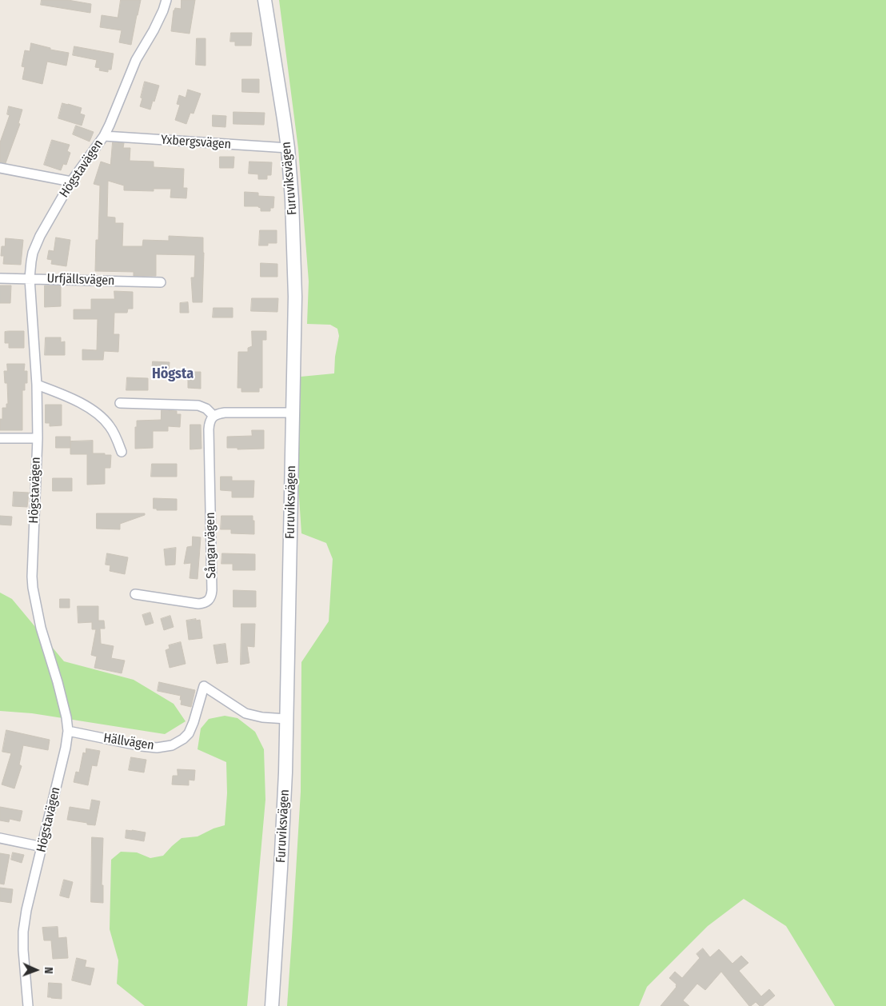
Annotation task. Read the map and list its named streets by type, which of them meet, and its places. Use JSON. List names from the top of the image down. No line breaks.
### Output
{"streets":{"main road":["Furuviksvägen"],"street":["Yxbergsvägen","Högstavägen","Urfjällsvägen","Sångarvägen","Hällvägen"]},"crossings":[["Yxbergsvägen","Högstavägen"],["Yxbergsvägen","Furuviksvägen"],["Högstavägen","Urfjällsvägen"],["Högstavägen","Hällvägen"],["Furuviksvägen","Hällvägen"]],"districts":["Högsta"],"north":"right"}
